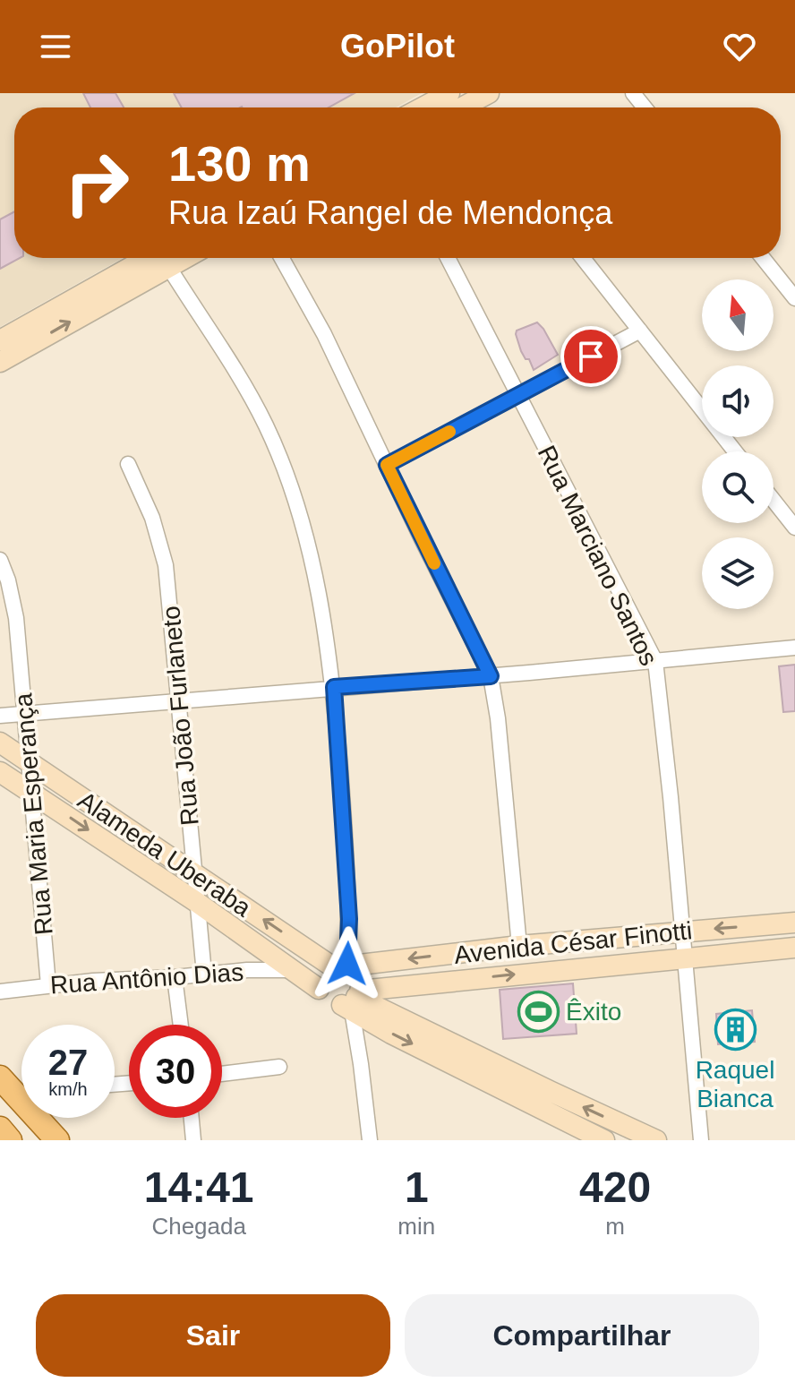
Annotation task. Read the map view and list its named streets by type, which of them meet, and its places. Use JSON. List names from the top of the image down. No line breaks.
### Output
{"streets":{"main road":["Alameda Uberaba","Avenida César Finotti"],"street":["Rua Marciano Santos","Rua João Furlaneto","Rua Maria Esperança","Rua Antônio Dias"]},"crossings":[["Rua Marciano Santos","Avenida César Finotti"],["Rua João Furlaneto","Alameda Uberaba"],["Rua João Furlaneto","Rua Antônio Dias"],["Rua Maria Esperança","Alameda Uberaba"],["Rua Maria Esperança","Rua Antônio Dias"],["Alameda Uberaba","Avenida César Finotti"],["Alameda Uberaba","Rua Antônio Dias"]],"places":{"sports":["Êxito"],"building":["Raquel Bianca"]},"north":"top","page":{"header":"GoPilot","turn":["130 m","Rua Izaú Rangel de Mendonça"],"speed":"27 km/h","limit":"30","eta":["14:41","Chegada","1","min","420","m"],"buttons":["Sair","Compartilhar"]}}
